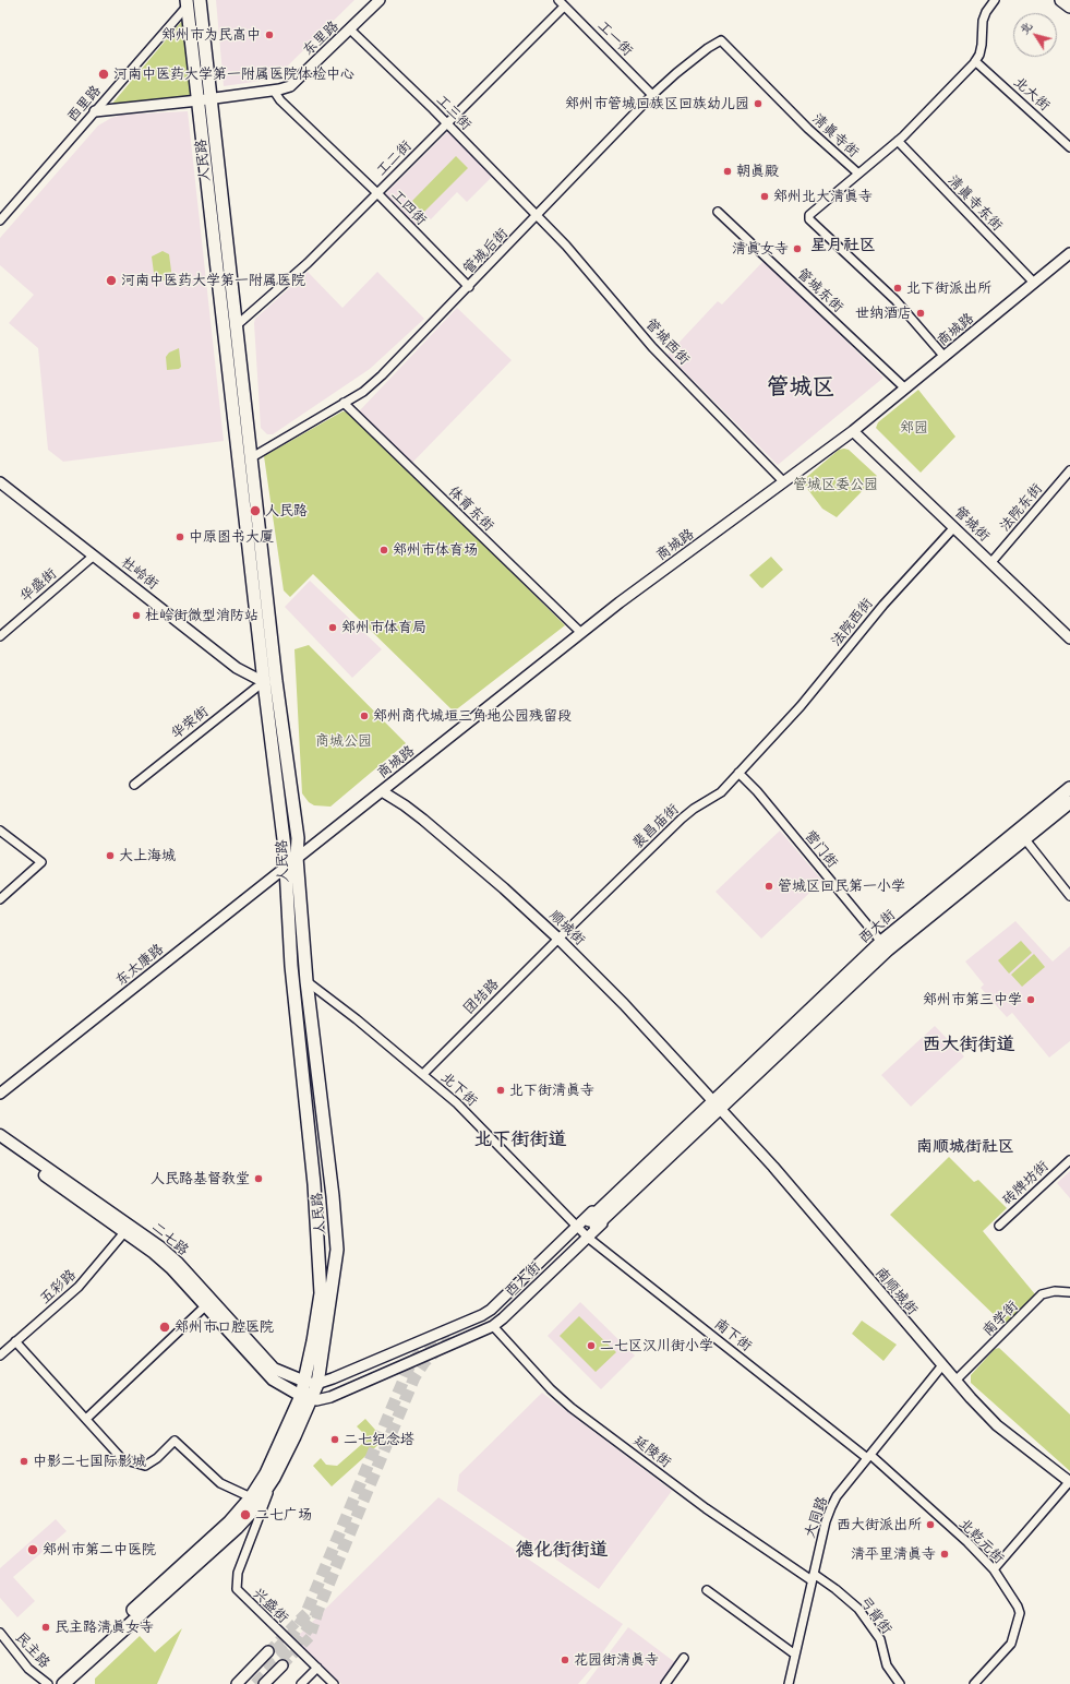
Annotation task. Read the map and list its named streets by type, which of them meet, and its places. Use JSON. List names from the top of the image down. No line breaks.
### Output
{"streets":{"main road":["人民路","西大街","二七路"],"street":["东里路","工一街","北大街","西里路","工三街","清真寺街","工二街","清真寺东街","工四街","管城后街","管城东街","商城路","管城西街","法院东街","体育东街","管城街","杜岭街","华盛街","法院西街","华荣街","裴昌庙街","营门街","顺城街","东太康路","团结路","北下街","砖牌坊街","五彩路","南顺城街","南学街","南下街","延陵街","大同路","北乾元街","兴盛街","弓背街","民主路"]},"crossings":[["东里路","西里路"],["东里路","工三街"],["东里路","人民路"],["东里路","工四街"],["工一街","工二街"],["工一街","管城后街"],["西里路","人民路"],["工三街","工二街"],["工三街","管城后街"],["工三街","管城西街"],["清真寺街","管城后街"],["清真寺街","商城路"],["工二街","人民路"],["工二街","工四街"],["人民路","管城后街"],["人民路","商城路"],["人民路","杜岭街"],["人民路","华荣街"],["人民路","西大街"],["人民路","东太康路"],["人民路","北下街"],["人民路","二七路"],["清真寺东街","商城路"],["工四街","管城后街"],["管城后街","管城西街"],["管城后街","体育东街"],["管城东街","商城路"],["商城路","管城西街"],["商城路","体育东街"],["商城路","管城街"],["商城路","顺城街"],["商城路","东太康路"],["法院东街","管城街"],["管城街","法院西街"],["杜岭街","华盛街"],["杜岭街","华荣街"],["法院西街","裴昌庙街"],["裴昌庙街","营门街"],["裴昌庙街","顺城街"],["裴昌庙街","团结路"],["营门街","西大街"],["西大街","顺城街"],["西大街","北下街"],["西大街","二七路"],["西大街","南顺城街"],["西大街","南下街"],["西大街","延陵街"],["顺城街","团结路"],["顺城街","南顺城街"],["团结路","北下街"],["北下街","南下街"],["二七路","五彩路"],["南顺城街","南学街"],["南顺城街","大同路"],["南下街","大同路"],["南下街","北乾元街"],["延陵街","大同路"],["延陵街","弓背街"],["大同路","北乾元街"],["大同路","弓背街"]],"districts":["星月社区","管城区","西大街街道","北下街街道","南顺城街社区","德化街街道"],"parks":["郑园","管城区委公园","商城公园"],"places":["郑州市为民高中","河南中医药大学第一附属医院体检中心","郑州市管城回族区回族幼儿园","朝真殿","郑州北大清真寺","清真女寺","河南中医药大学第一附属医院","北下街派出所","世纳酒店","人民路","中原图书大厦","郑州市体育场","杜岭街微型消防站","郑州市体育局","郑州商代城垣三角地公园残留段","大上海城","管城区回民第一小学","郑州市第三中学","北下街清真寺","人民路基督教堂","郑州市口腔医院","二七区汉川街小学","二七纪念塔","中影二七国际影城","二七广场","西大街派出所","郑州市第二中医院","清平里清真寺","民主路清真女寺","花园街清真寺"],"north":"top left"}
